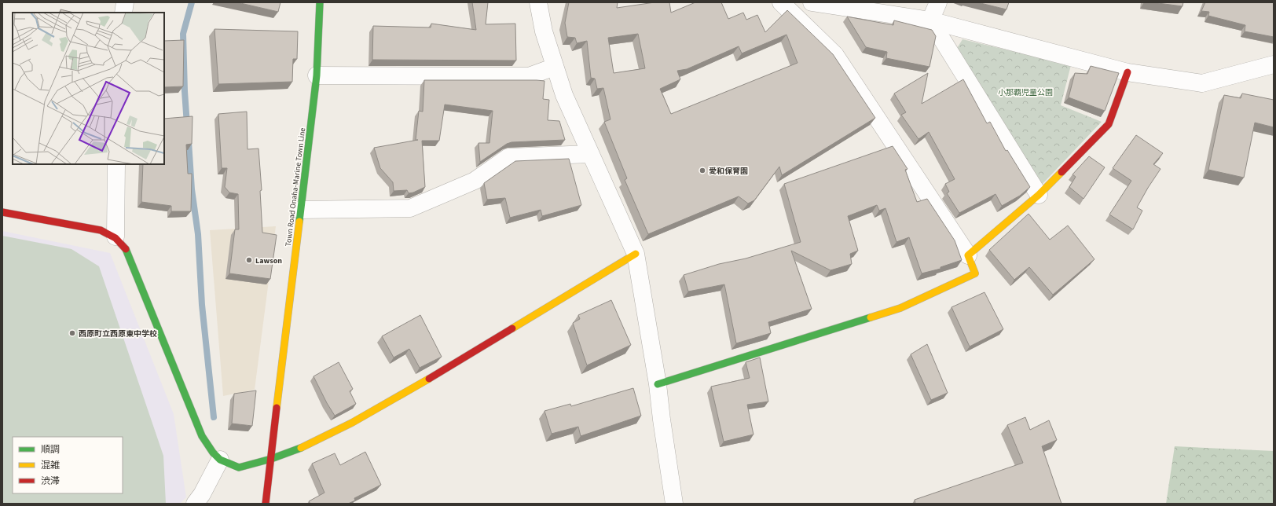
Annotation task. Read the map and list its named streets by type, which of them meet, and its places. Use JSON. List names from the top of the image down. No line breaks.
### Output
{"streets":{"street":["Town Road Onaha-Marine Town Line"]},"parks":["小那覇児童公園"],"places":["愛和保育園","Lawson","西原町立西原東中学校"],"legend":["順調","混雑","渋滞"]}
